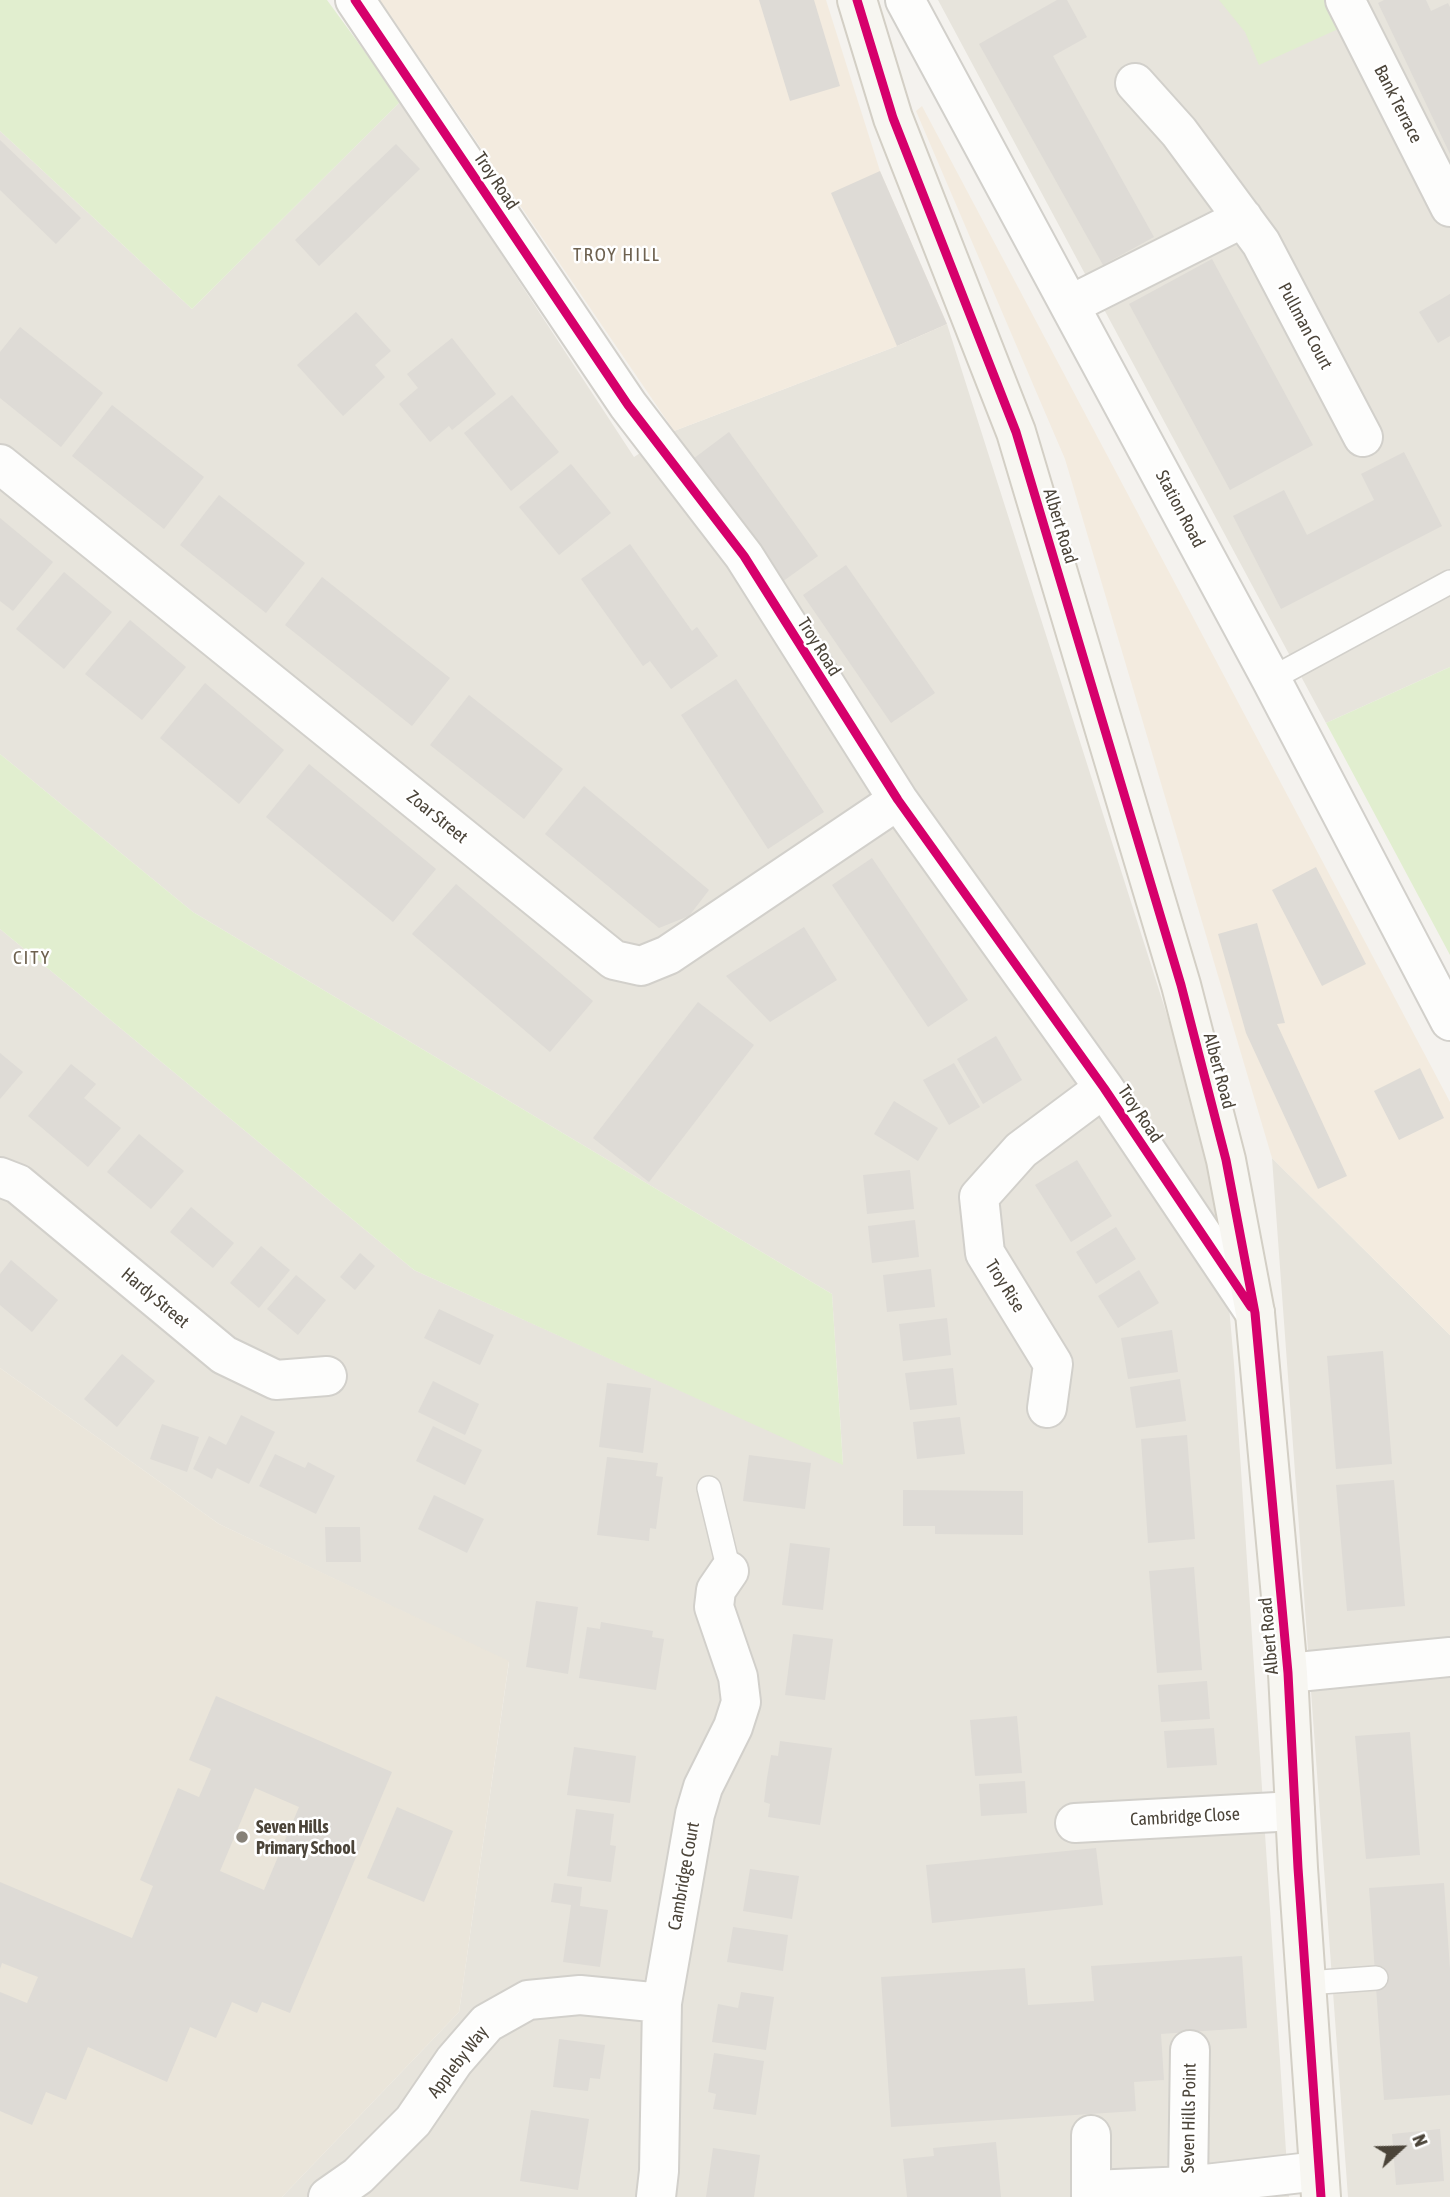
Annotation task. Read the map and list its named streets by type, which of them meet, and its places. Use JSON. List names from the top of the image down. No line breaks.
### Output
{"streets":{"street":["Bank Terrace","Troy Road","Pullman Court","Station Road","Albert Road","Zoar Street","Troy Rise","Hardy Street","Cambridge Close","Cambridge Court","Appleby Way","Seven Hills Point"]},"crossings":[["Troy Road","Albert Road"],["Troy Road","Zoar Street"],["Troy Road","Troy Rise"],["Albert Road","Cambridge Close"],["Albert Road","Seven Hills Point"],["Cambridge Court","Appleby Way"]],"districts":["TROY HILL","CITY"],"places":["Seven Hills Primary School"],"north":"right"}
